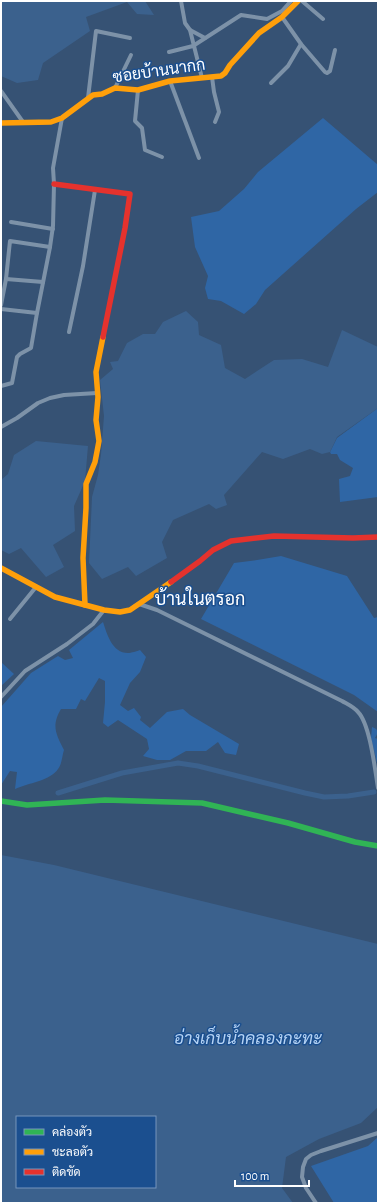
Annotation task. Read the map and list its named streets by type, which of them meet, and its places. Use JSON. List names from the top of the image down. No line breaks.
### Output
{"streets":{"street":["ซอยบ้านนากก"]},"districts":["บ้านในตรอก"],"water":["อ่างเก็บน้ำคลองกะทะ"],"legend":["คล่องตัว","ชะลอตัว","ติดขัด"],"scale_bar":"100 m"}
